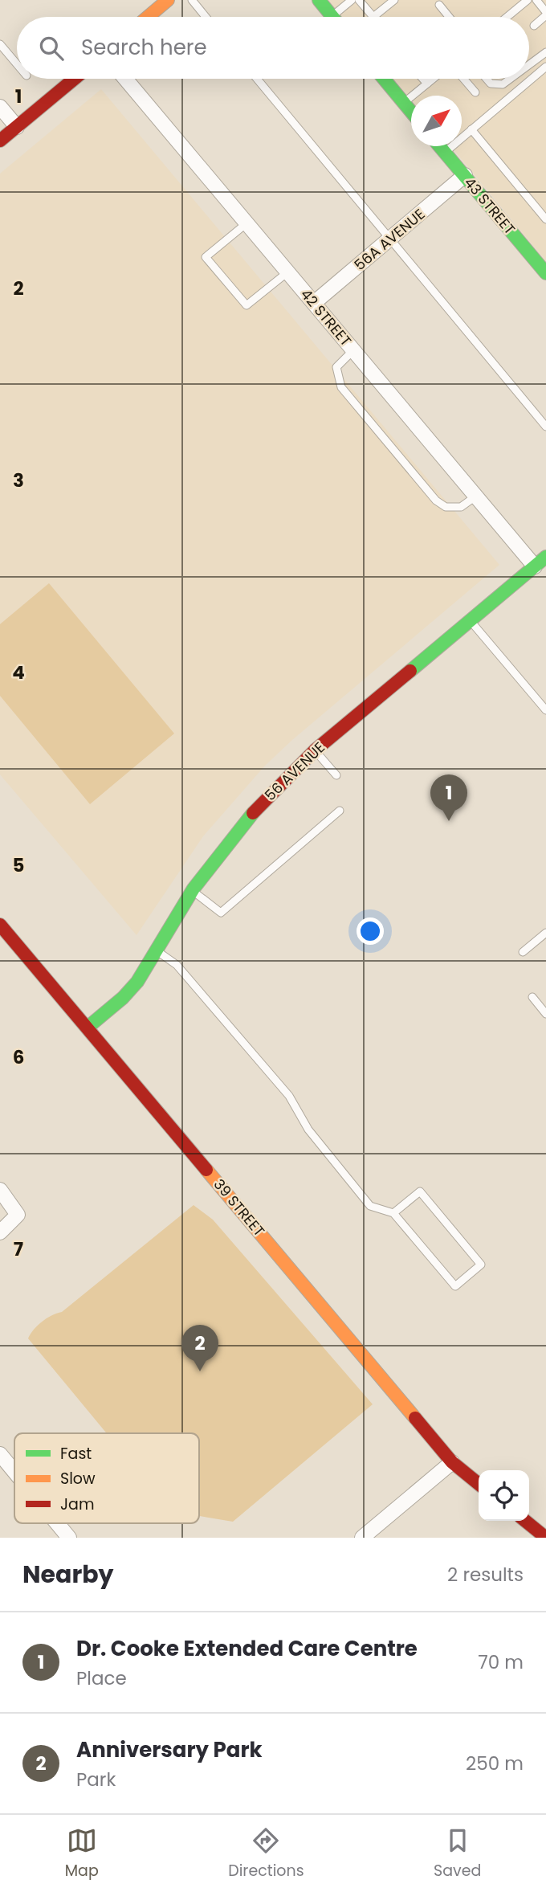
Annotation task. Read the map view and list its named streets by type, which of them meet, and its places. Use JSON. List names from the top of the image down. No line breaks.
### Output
{"streets":{"street":["43 STREET","56A AVENUE","42 STREET","56 AVENUE","39 STREET"]},"crossings":[["43 STREET","56A AVENUE"],["56A AVENUE","42 STREET"],["42 STREET","56 AVENUE"],["56 AVENUE","39 STREET"]],"legend":["Fast","Slow","Jam"],"north":"top right","page":{"search":"Search here","pins":["1","2"],"heading":["Nearby","2 results"],"list":[{"mark":"1","name":"Dr. Cooke Extended Care Centre","note":"Place","value":"70 m"},{"mark":"2","name":"Anniversary Park","note":"Park","value":"250 m"}],"nav":["Map","Directions","Saved"]},"grid":{"rows":["1","2","3","4","5","6","7"]}}
